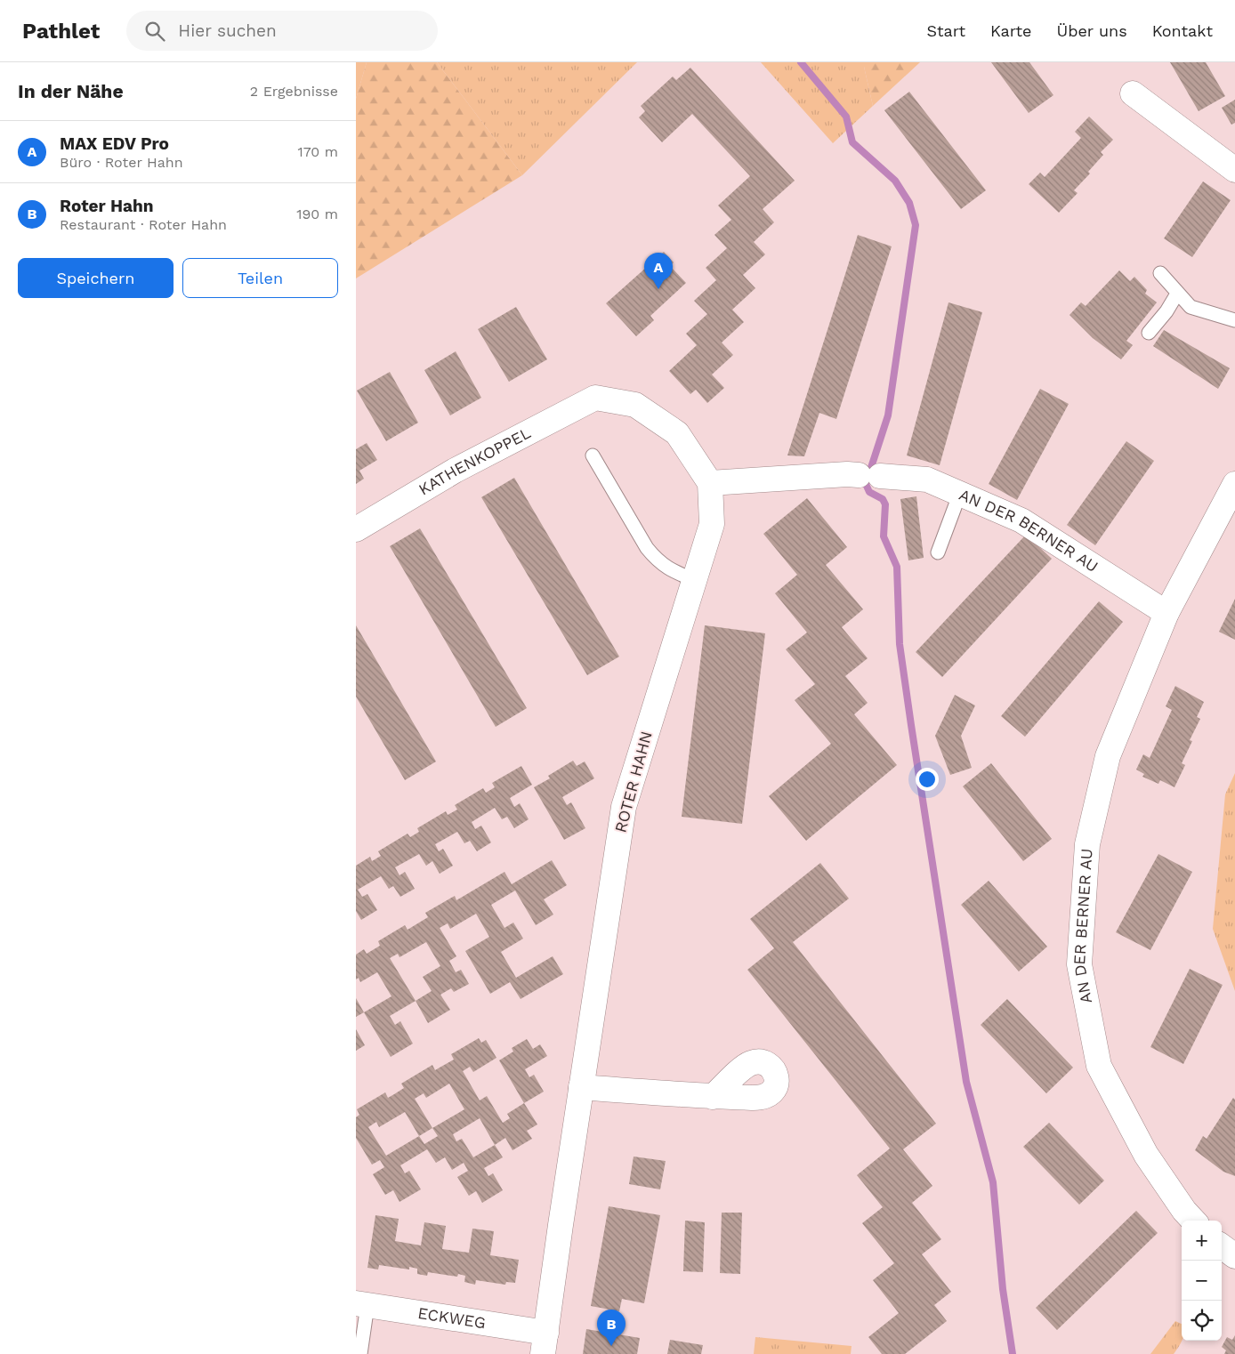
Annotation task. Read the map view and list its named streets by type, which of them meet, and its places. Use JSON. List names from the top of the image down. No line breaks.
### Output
{"streets":{"street":["KATHENKOPPEL","AN DER BERNER AU","ROTER HAHN","ECKWEG"]},"crossings":[["KATHENKOPPEL","AN DER BERNER AU"],["KATHENKOPPEL","ROTER HAHN"],["AN DER BERNER AU","ROTER HAHN"],["ROTER HAHN","ECKWEG"]],"page":{"header":"Pathlet","search":"Hier suchen","nav":["Start","Karte","Über uns","Kontakt"],"heading":["In der Nähe","2 Ergebnisse"],"list":[{"mark":"A","name":"MAX EDV Pro","note":"Büro · Roter Hahn","value":"170 m"},{"mark":"B","name":"Roter Hahn","note":"Restaurant · Roter Hahn","value":"190 m"}],"buttons":["Speichern","Teilen"],"pins":["A","B"],"map_buttons":["+","−"]}}
